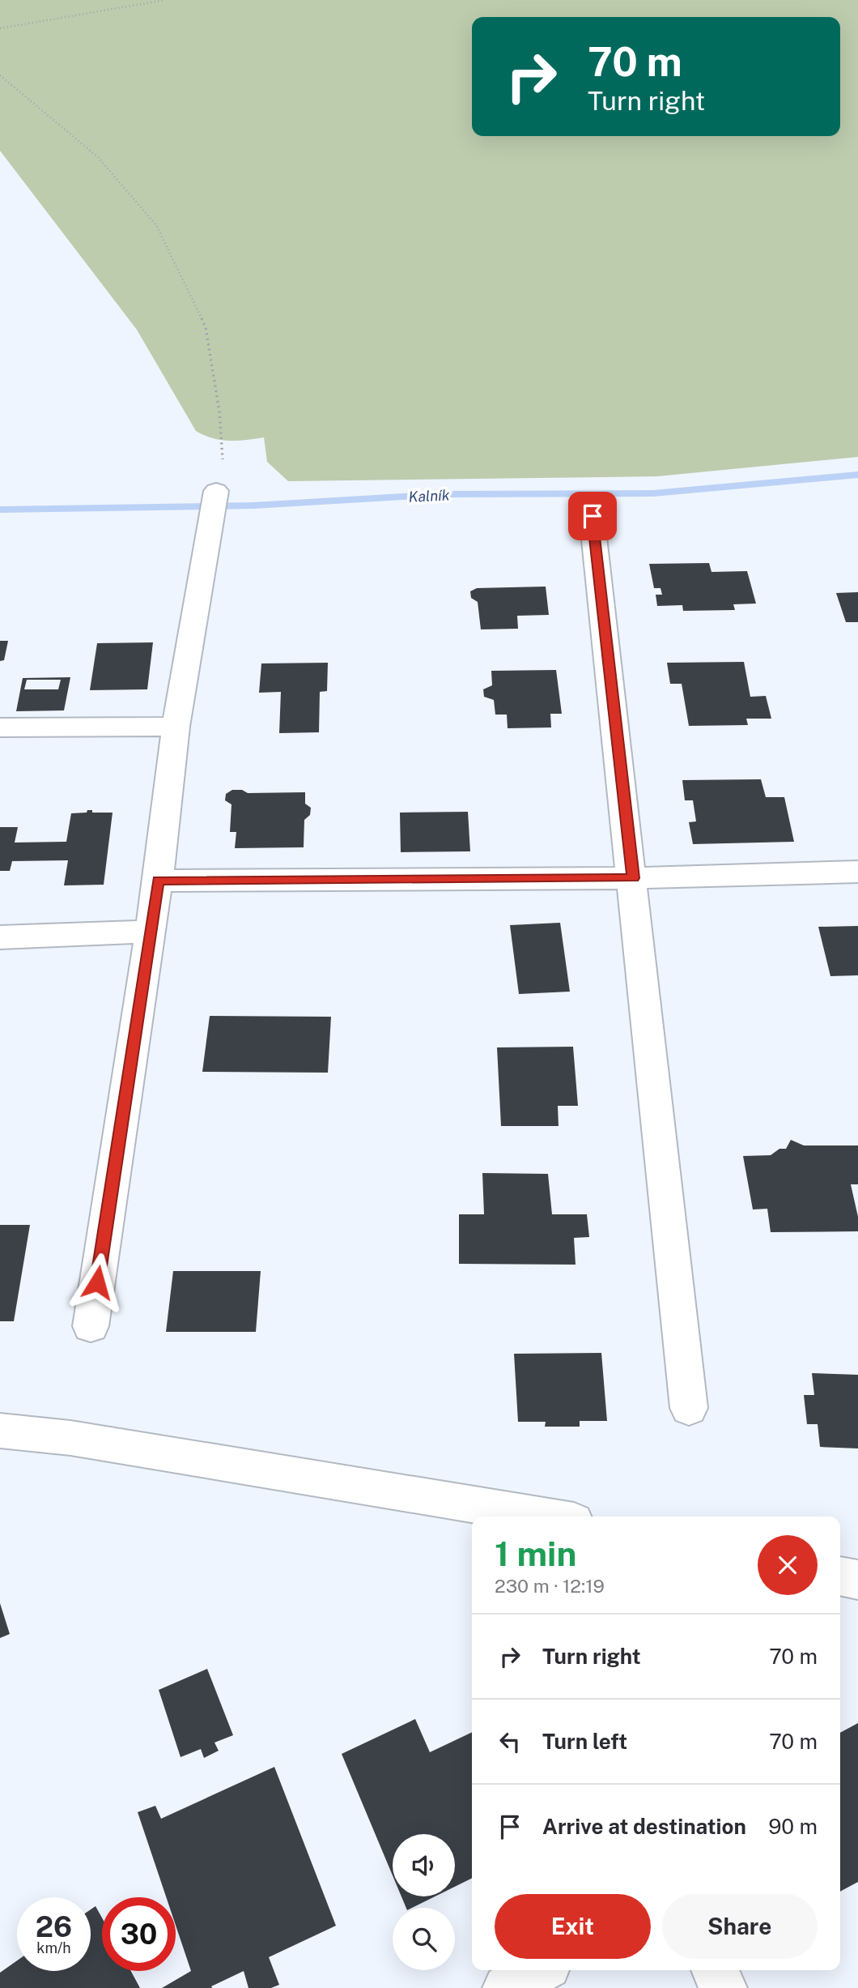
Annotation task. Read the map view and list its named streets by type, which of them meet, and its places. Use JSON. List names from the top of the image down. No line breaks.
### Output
{"water":["Kalník"],"page":{"turn":["70 m","Turn right"],"heading":["1 min","230 m · 12:19"],"list":[{"name":"Turn right","value":"70 m"},{"name":"Turn left","value":"70 m"},{"name":"Arrive at destination","value":"90 m"}],"buttons":["Exit","Share"],"speed":"26 km/h","limit":"30"}}
